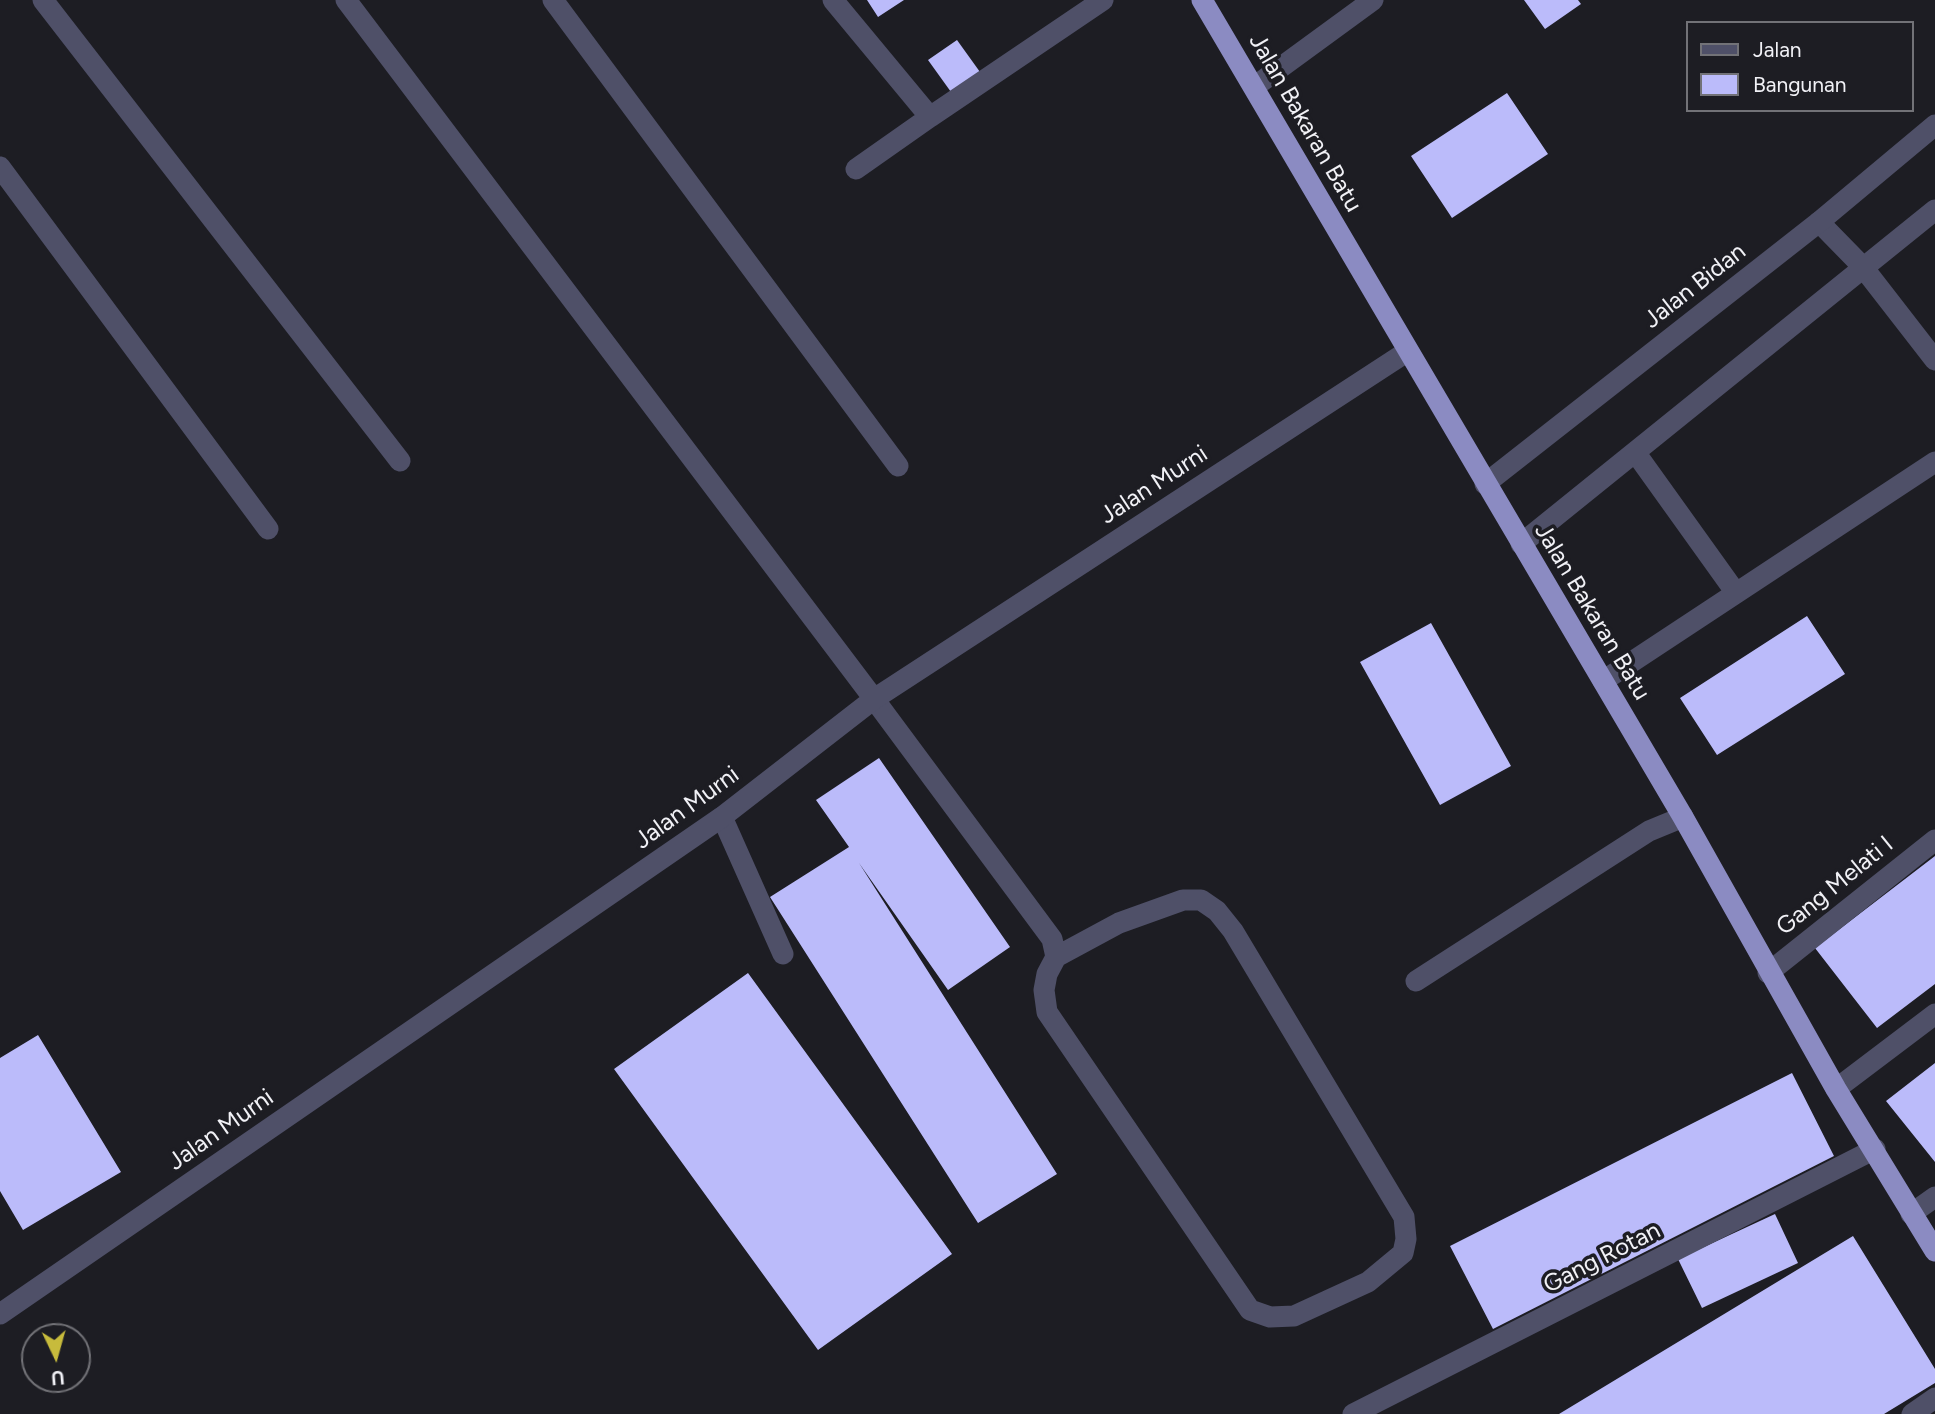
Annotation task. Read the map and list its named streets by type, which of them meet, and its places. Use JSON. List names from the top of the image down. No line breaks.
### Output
{"streets":{"highway":["Jalan Bakaran Batu"],"street":["Jalan Bidan","Jalan Murni","Gang Melati I","Gang Rotan"]},"crossings":[["Jalan Bakaran Batu","Jalan Bidan"],["Jalan Bakaran Batu","Jalan Murni"],["Jalan Bakaran Batu","Gang Melati I"],["Jalan Bakaran Batu","Gang Rotan"]],"legend":["Jalan","Bangunan"],"north":"bottom"}
